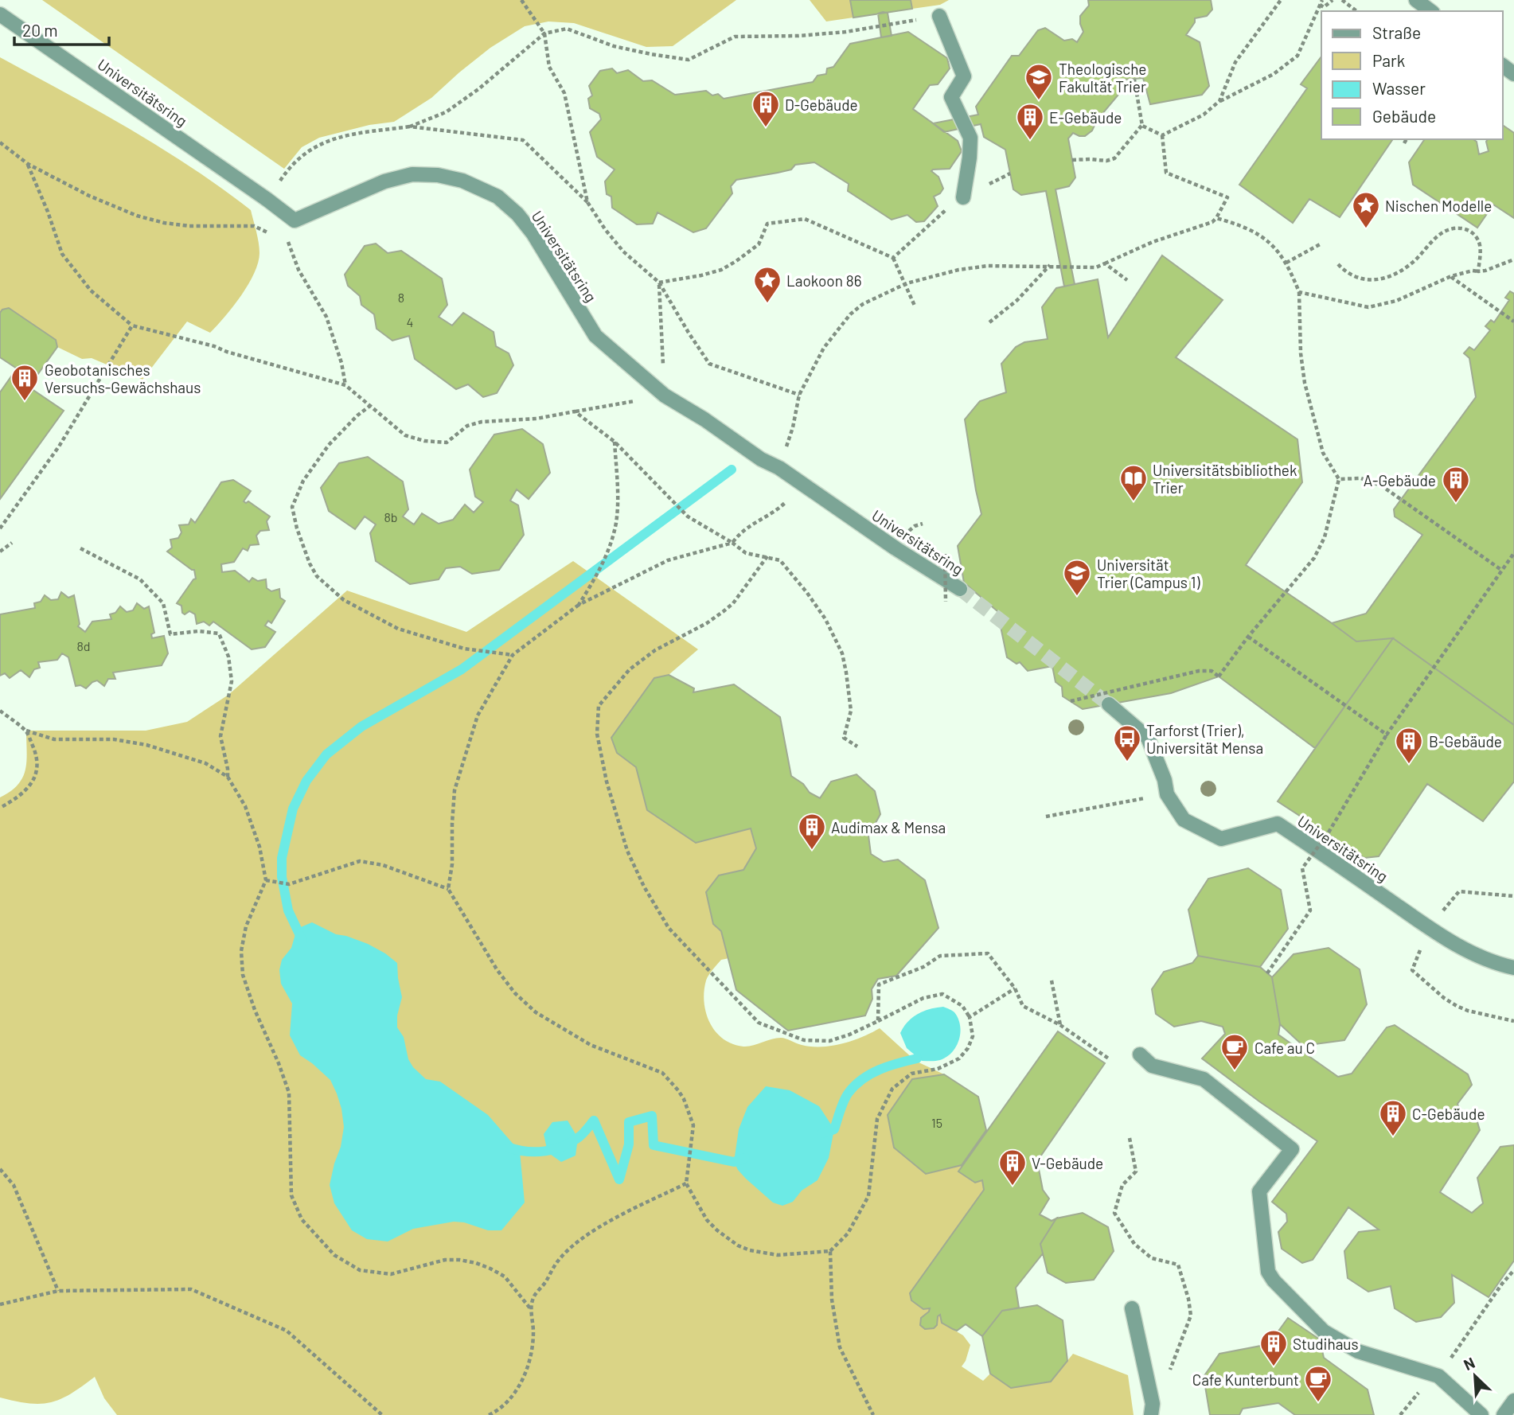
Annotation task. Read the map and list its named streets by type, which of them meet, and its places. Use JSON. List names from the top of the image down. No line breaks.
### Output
{"streets":{"street":["Universitätsring"]},"places":{"school or university":["Theologische Fakultät Trier","Universität Trier (Campus 1)"],"building":["D-Gebäude","E-Gebäude","Geobotanisches Versuchs-Gewächshaus","A-Gebäude","B-Gebäude","Audimax & Mensa","C-Gebäude","V-Gebäude","Studihaus"],"place":["Nischen Modelle","Laokoon 86"],"library":["Universitätsbibliothek Trier"],"bus stop":["Tarforst (Trier), Universität Mensa"],"cafe":["Cafe au C","Cafe Kunterbunt"]},"house_numbers":["8","4","8b","8d","15"],"legend":["Straße","Park","Wasser","Gebäude"],"scale_bar":"20 m","north":"top left"}
